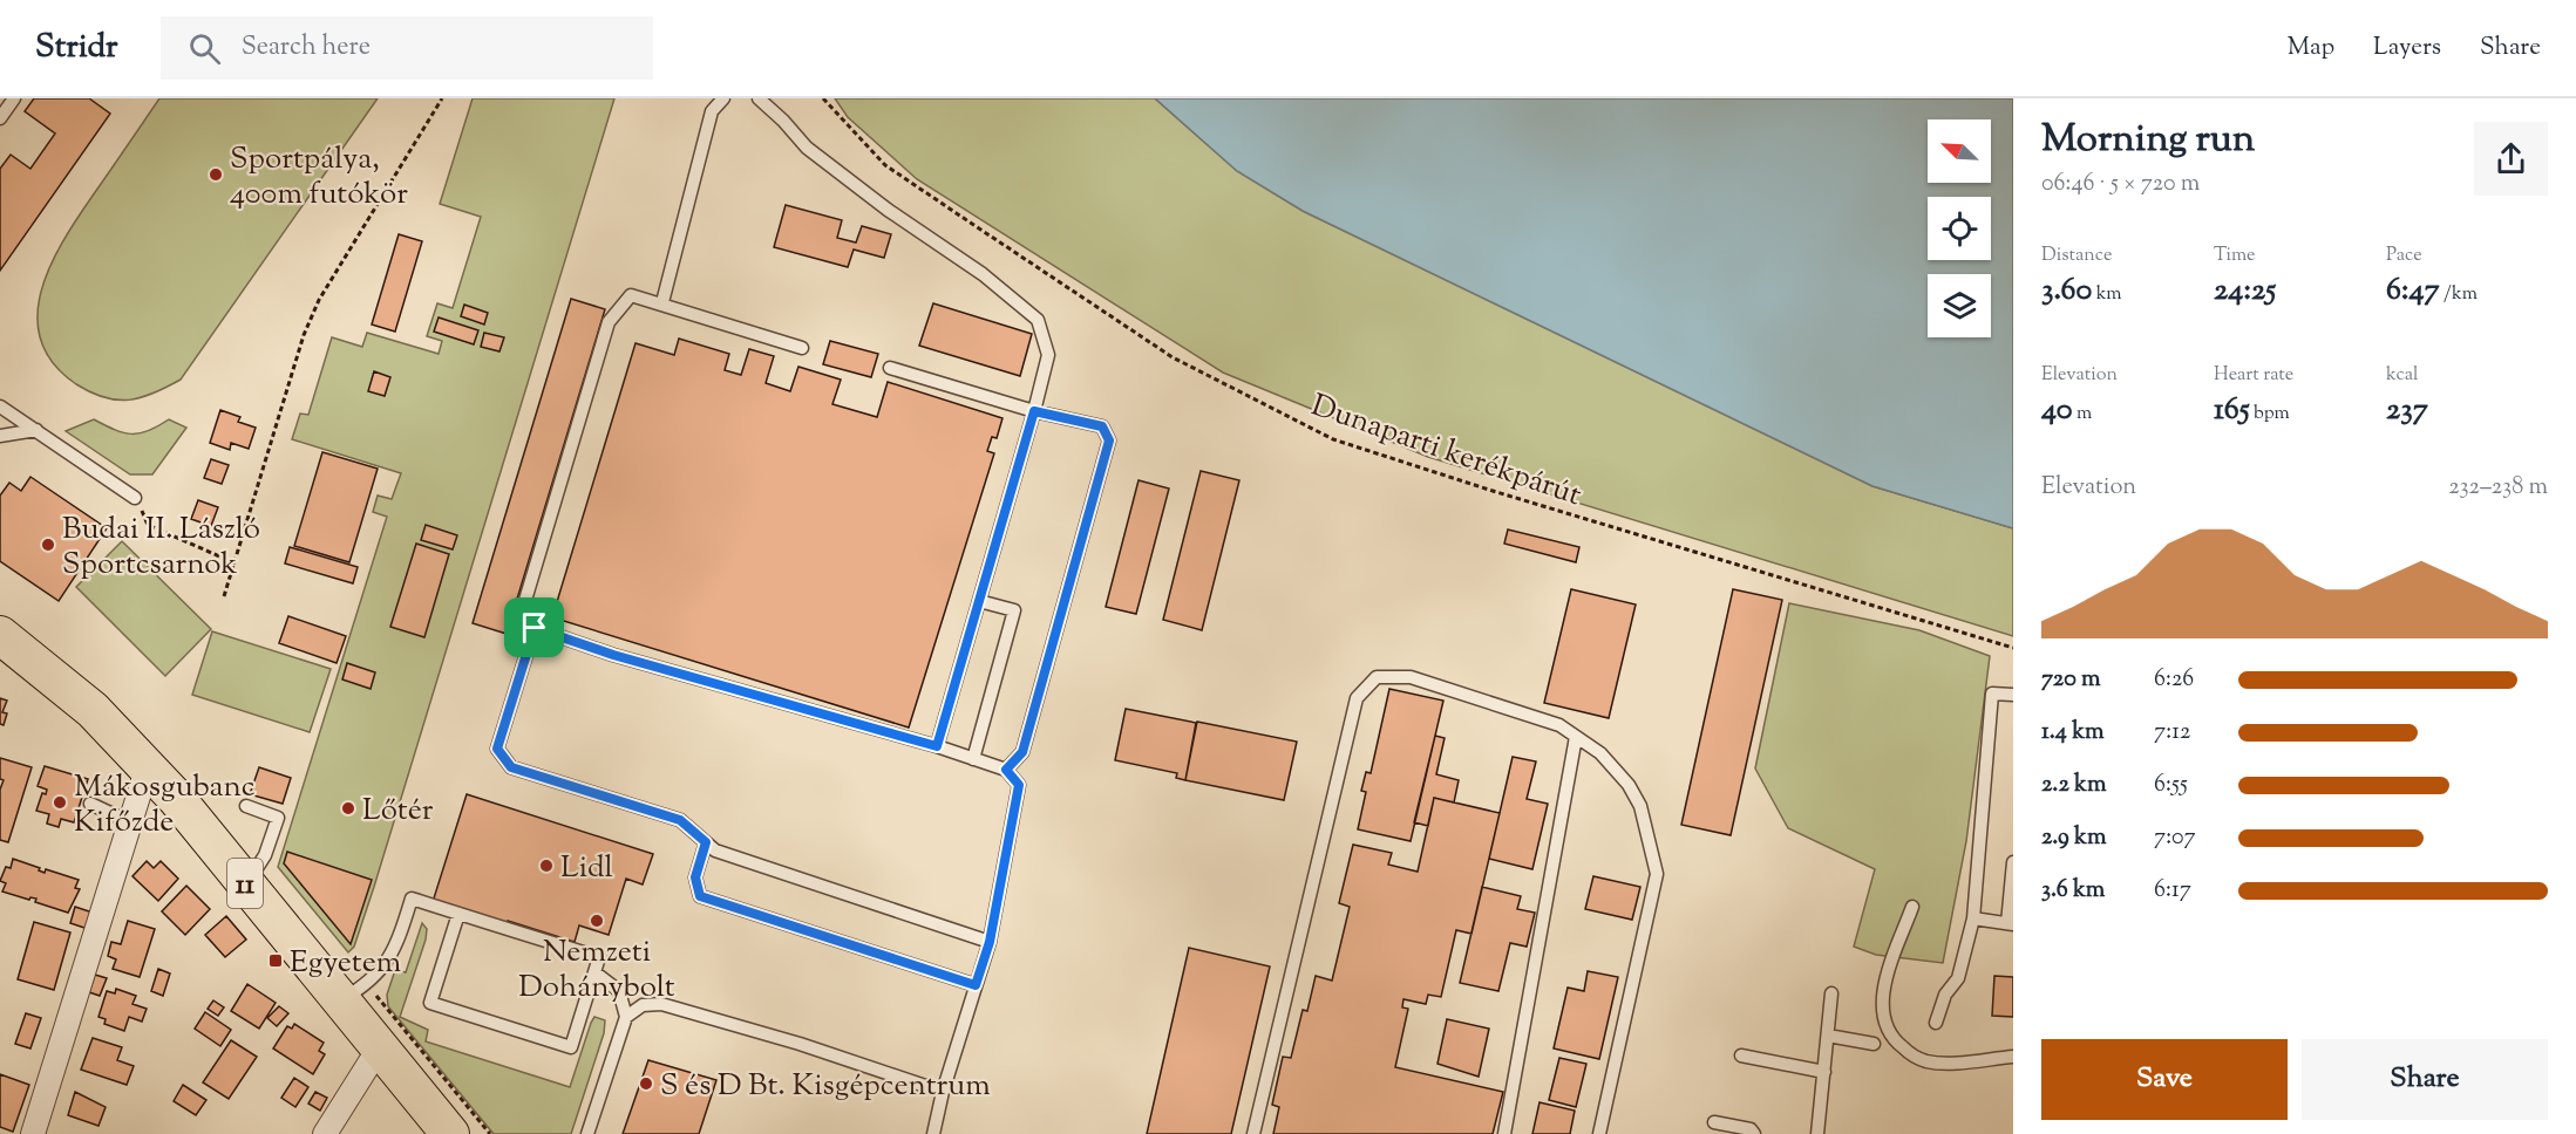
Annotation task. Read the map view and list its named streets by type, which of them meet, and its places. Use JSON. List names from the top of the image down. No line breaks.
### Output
{"streets":{"main road":["11"],"path":["Dunaparti kerékpárút"]},"places":{"other":["Sportpálya, 400m futókör","Budai II. László Sportcsarnok","Mákosgubanc Kifőzde","Lőtér","Lidl","Nemzeti Dohánybolt","S és D Bt. Kisgépcentrum"],"transit":["Egyetem"]},"north":"top left","page":{"header":"Stridr","search":"Search here","nav":["Map","Layers","Share"],"heading":["Morning run","06:46 · 5 × 720 m"],"stats":[["Distance","3.60 km"],["Time","24:25"],["Pace","6:47 /km"],["Elevation","40 m"],["Heart rate","165 bpm"],["kcal","237"]],"chart":["Elevation","232–238 m"],"list":[{"name":"720 m","note":"6:26"},{"name":"1.4 km","note":"7:12"},{"name":"2.2 km","note":"6:55"},{"name":"2.9 km","note":"7:07"},{"name":"3.6 km","note":"6:17"}],"buttons":["Save","Share"]}}
